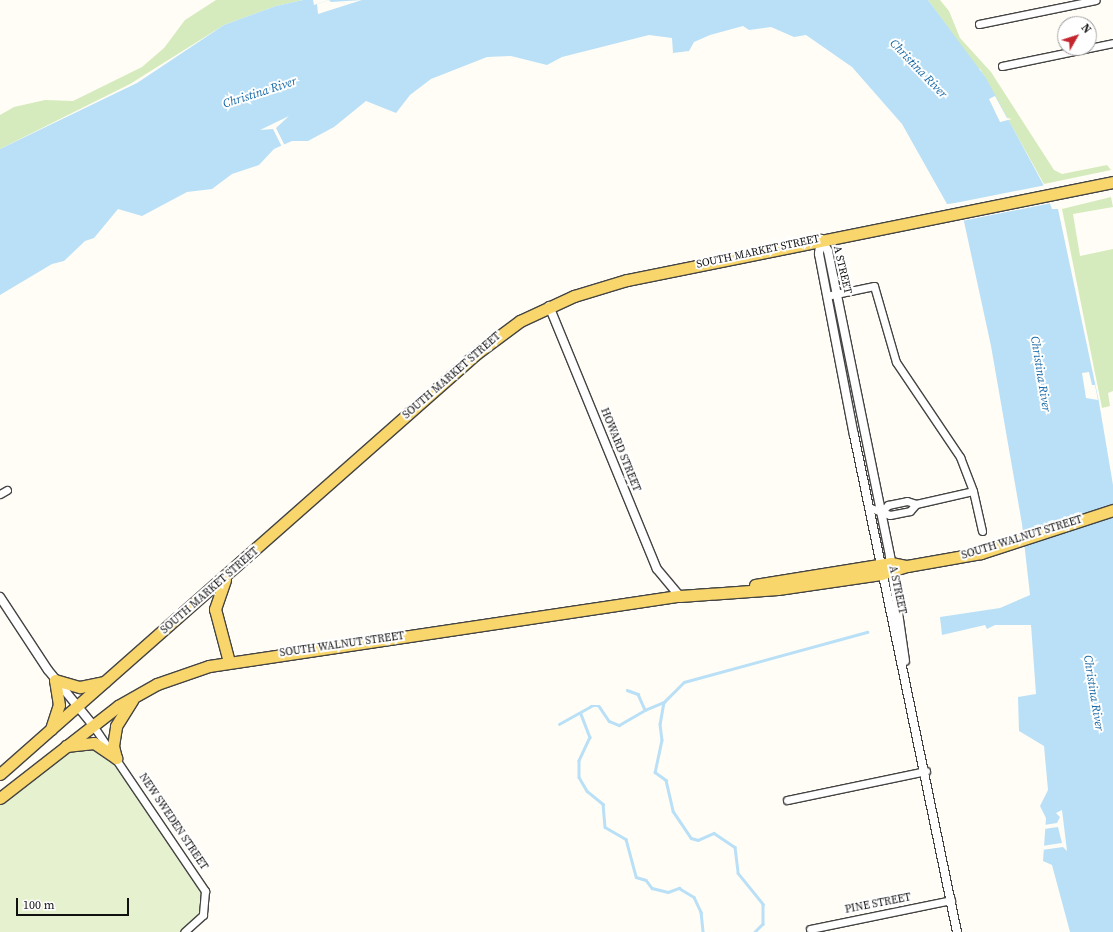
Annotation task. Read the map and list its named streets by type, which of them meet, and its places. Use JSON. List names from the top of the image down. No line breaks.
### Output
{"streets":{"main road":["SOUTH MARKET STREET","SOUTH WALNUT STREET"],"street":["A STREET","HOWARD STREET","NEW SWEDEN STREET","PINE STREET"]},"crossings":[["SOUTH MARKET STREET","A STREET"],["SOUTH MARKET STREET","HOWARD STREET"],["A STREET","SOUTH WALNUT STREET"],["A STREET","PINE STREET"],["HOWARD STREET","SOUTH WALNUT STREET"],["SOUTH WALNUT STREET","NEW SWEDEN STREET"]],"water":["Christina River"],"scale_bar":"100 m","north":"top right"}
